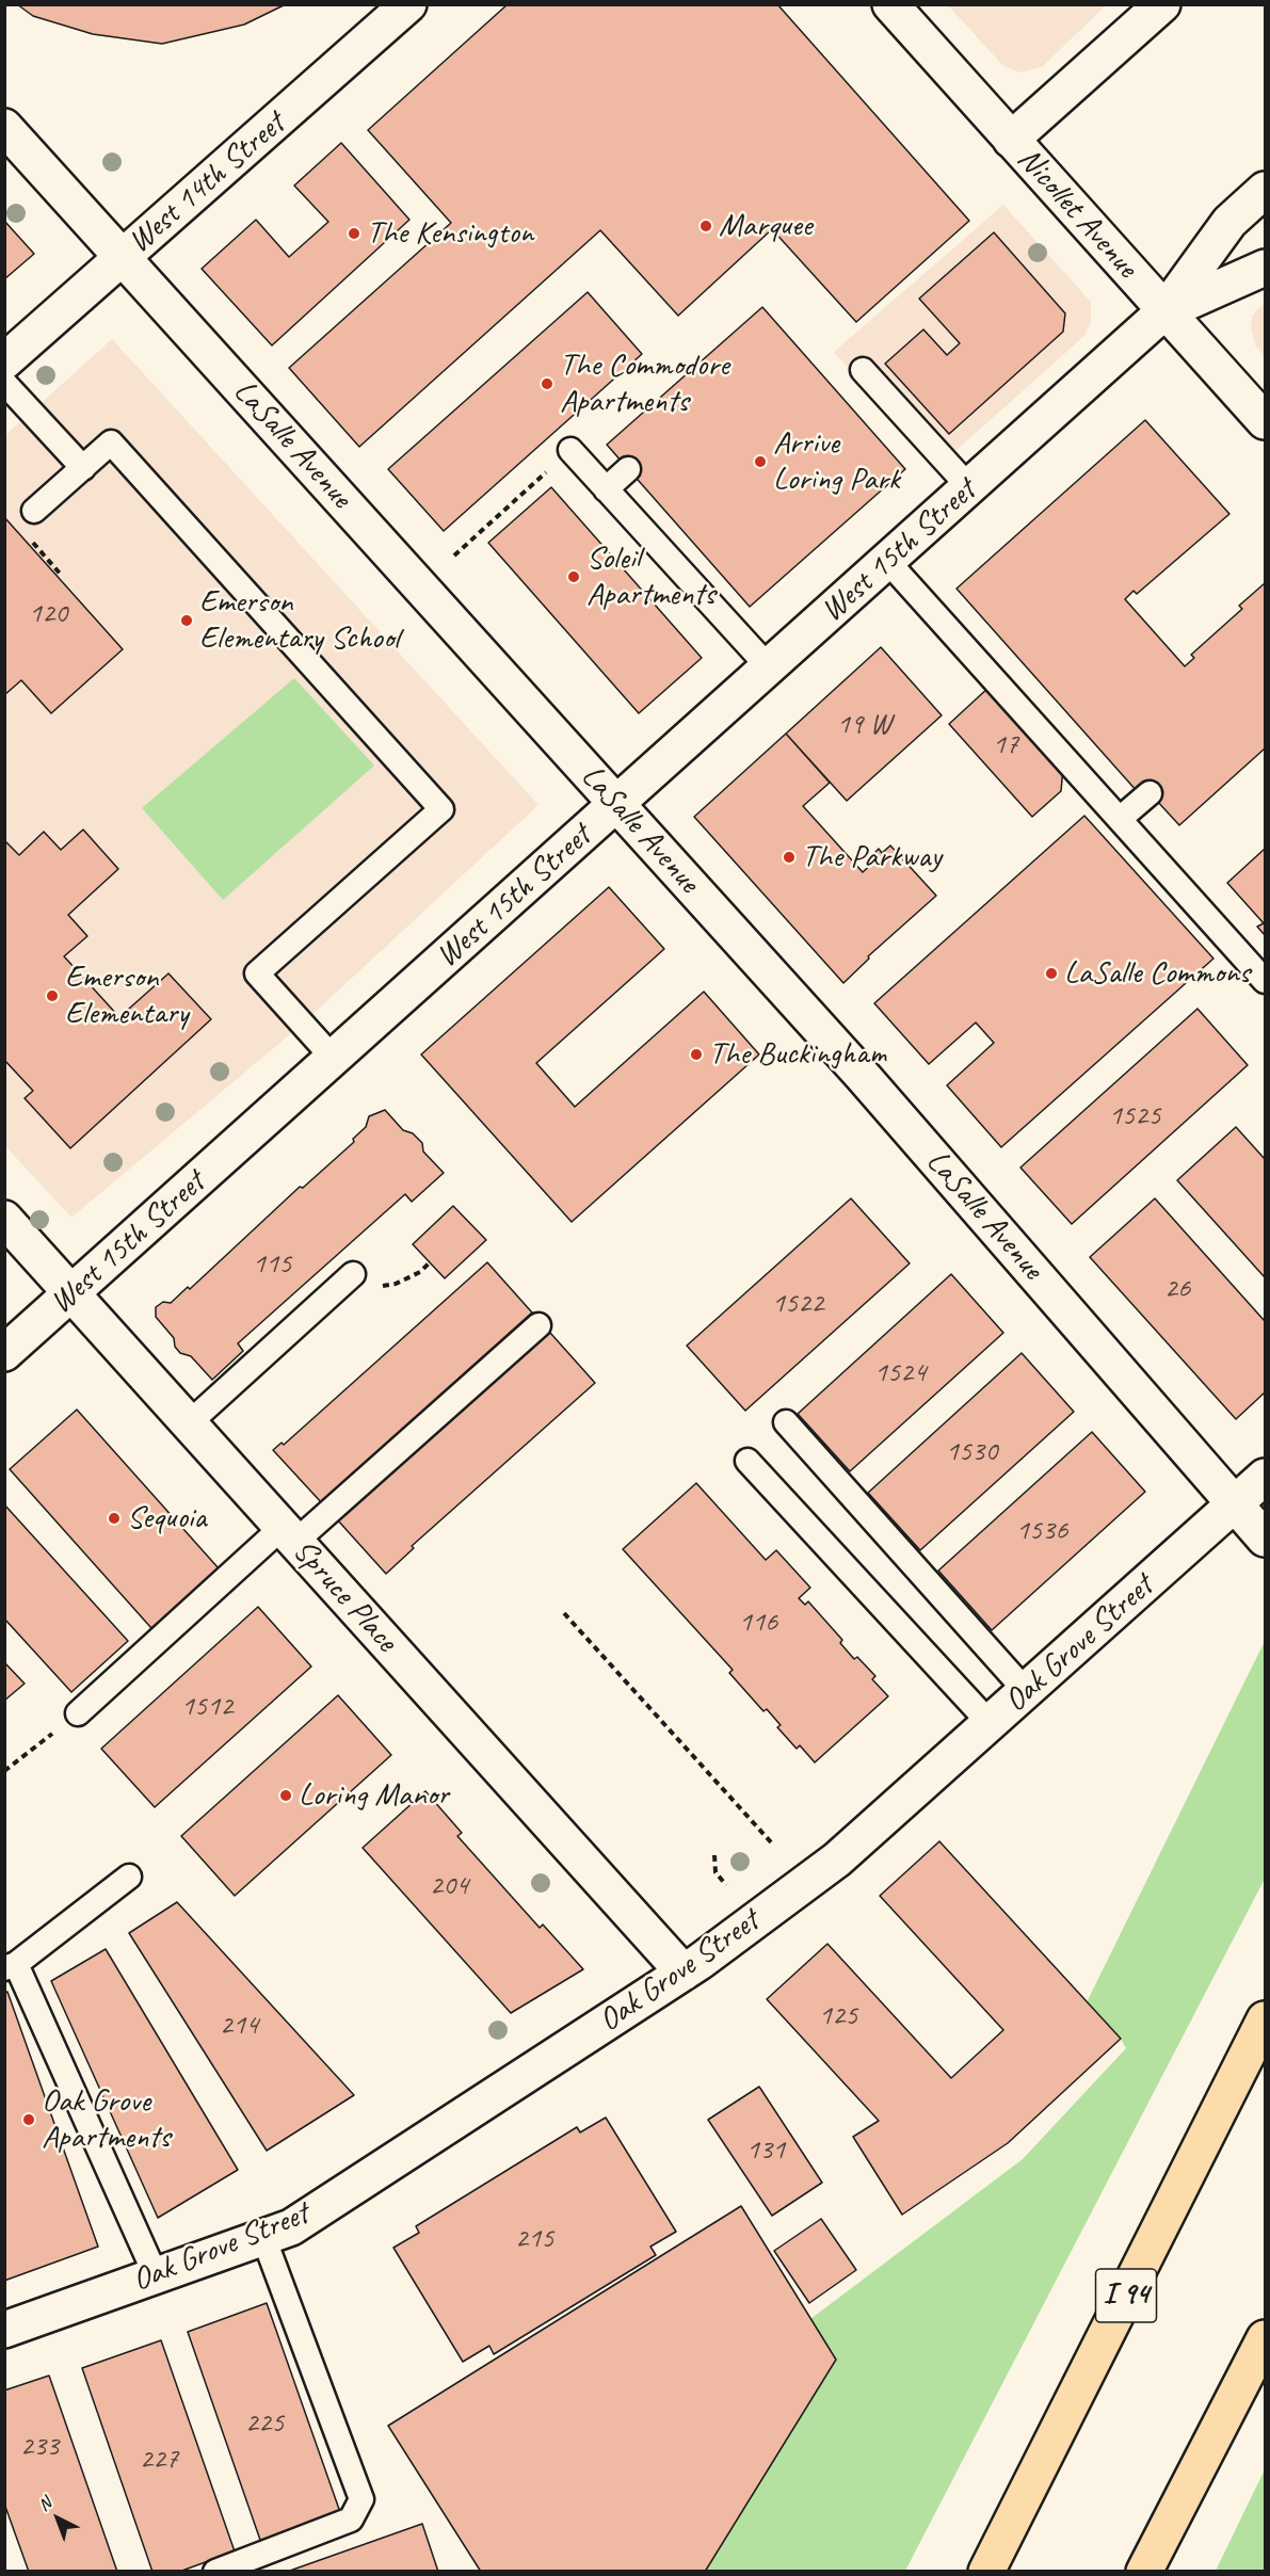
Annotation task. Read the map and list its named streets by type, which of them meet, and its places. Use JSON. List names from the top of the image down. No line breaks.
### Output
{"streets":{"highway":["I 94"],"street":["West 14th Street","Nicollet Avenue","LaSalle Avenue","West 15th Street","Spruce Place","Oak Grove Street"]},"crossings":[["West 14th Street","LaSalle Avenue"],["Nicollet Avenue","West 15th Street"],["LaSalle Avenue","West 15th Street"],["LaSalle Avenue","Oak Grove Street"],["West 15th Street","Spruce Place"],["Spruce Place","Oak Grove Street"]],"places":["Marquee","The Kensington","The Commodore Apartments","Arrive Loring Park","Soleil Apartments","Emerson Elementary School","The Parkway","LaSalle Commons","Emerson Elementary","The Buckingham","Sequoia","Loring Manor","Oak Grove Apartments"],"house_numbers":["120","19 W","17","1525","115","26","1522","1524","1530","1536","116","1512","204","125","214","131","215","225","233","227"],"north":"top left"}
